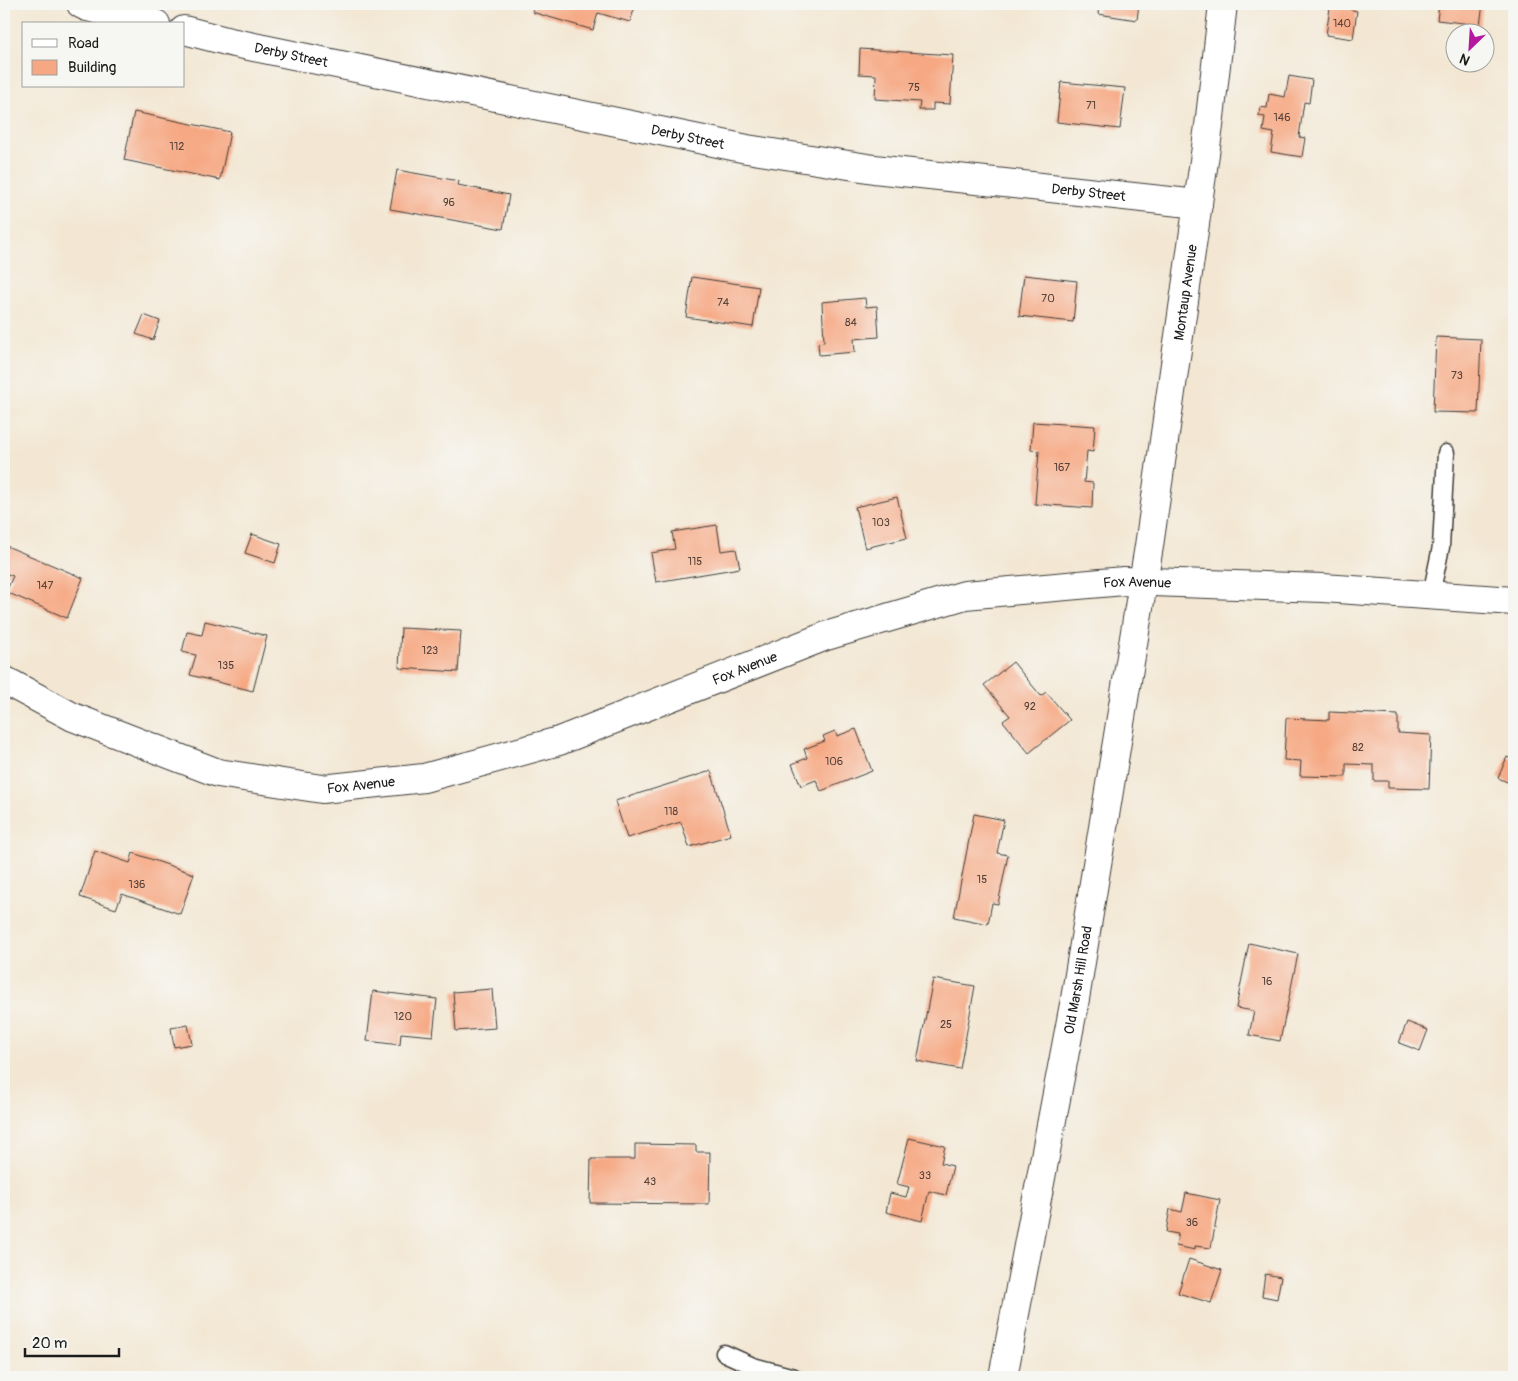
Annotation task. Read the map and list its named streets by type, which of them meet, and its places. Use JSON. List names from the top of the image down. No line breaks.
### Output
{"streets":{"street":["Derby Street","Montaup Avenue","Fox Avenue","Old Marsh Hill Road"]},"crossings":[["Derby Street","Montaup Avenue"],["Montaup Avenue","Fox Avenue"],["Montaup Avenue","Old Marsh Hill Road"],["Fox Avenue","Old Marsh Hill Road"]],"house_numbers":["140","75","71","146","112","96","70","74","84","73","167","103","115","147","123","135","92","82","106","118","15","136","16","120","25","33","43","36"],"legend":["Road","Building"],"scale_bar":"20 m","north":"bottom left"}
